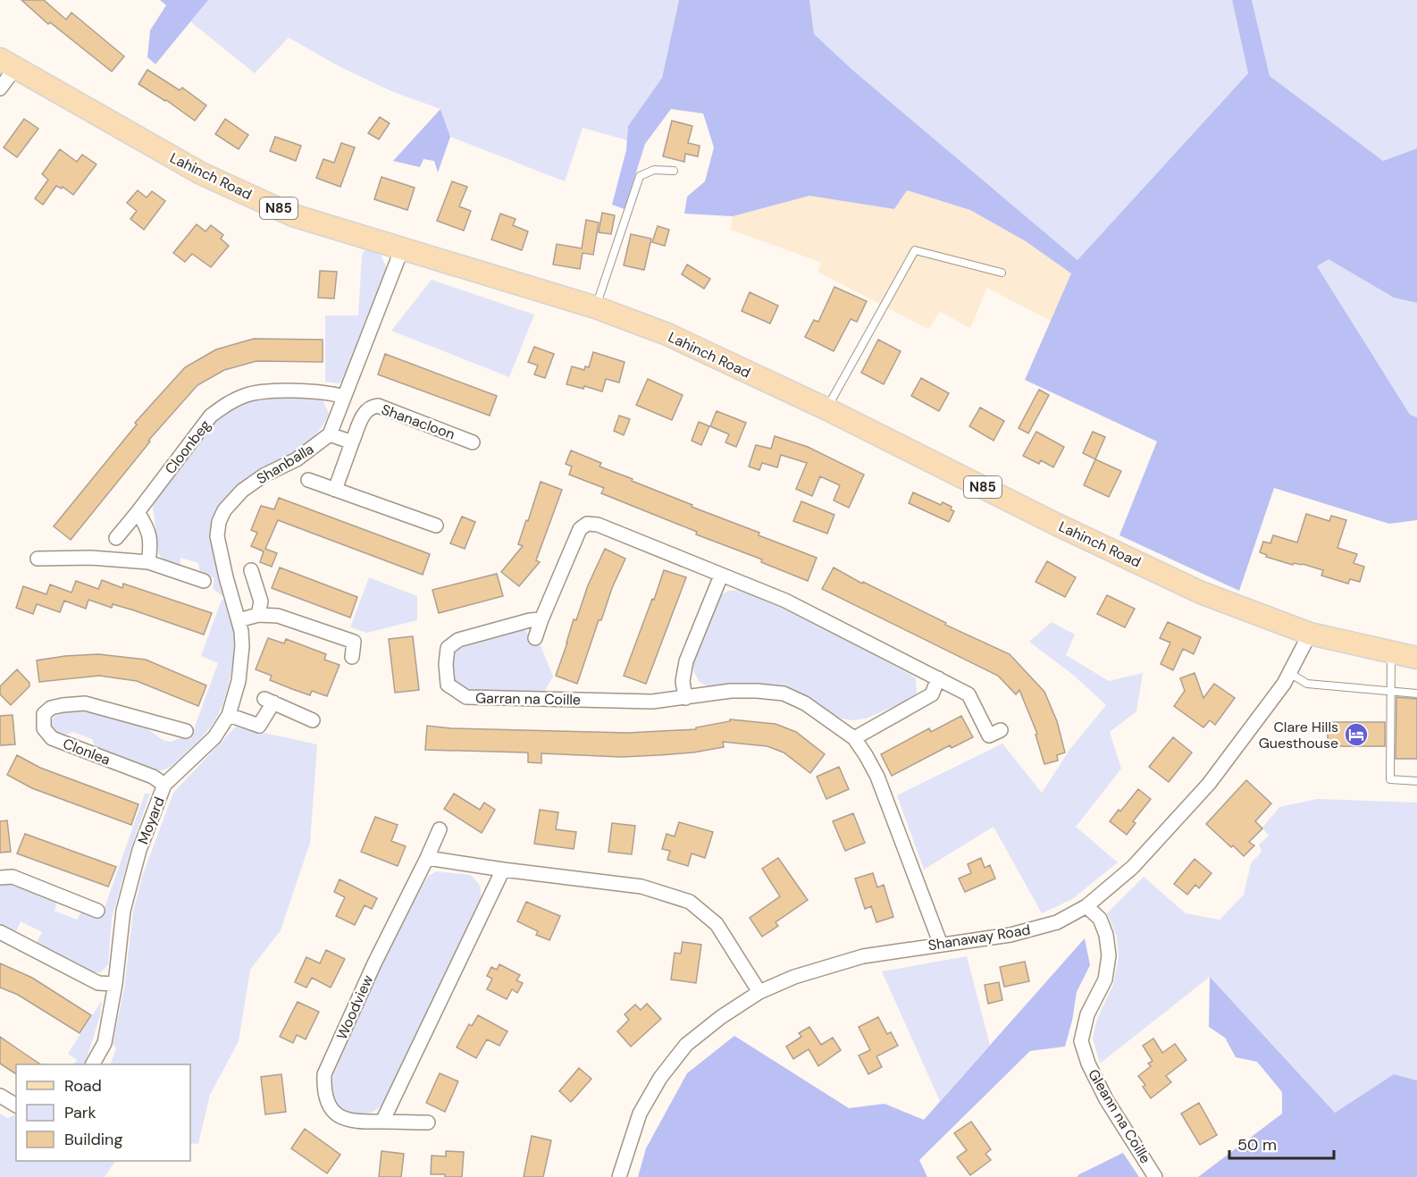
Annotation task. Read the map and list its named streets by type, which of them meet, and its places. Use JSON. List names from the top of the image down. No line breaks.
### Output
{"streets":{"main road":["Lahinch Road","N85"],"street":["Shanacloon","Cloonbeg","Shanballa","Garran na Coille","Clonlea","Moyard","Shanaway Road","Woodview","Gleann na Coille"]},"crossings":[["Lahinch Road","Shanballa"],["Lahinch Road","Shanaway Road"],["Cloonbeg","Shanballa"],["Shanballa","Moyard"],["Garran na Coille","Shanaway Road"],["Clonlea","Moyard"],["Shanaway Road","Gleann na Coille"]],"places":{"hotel":["Clare Hills Guesthouse"]},"legend":["Road","Park","Building"],"scale_bar":"50 m"}
